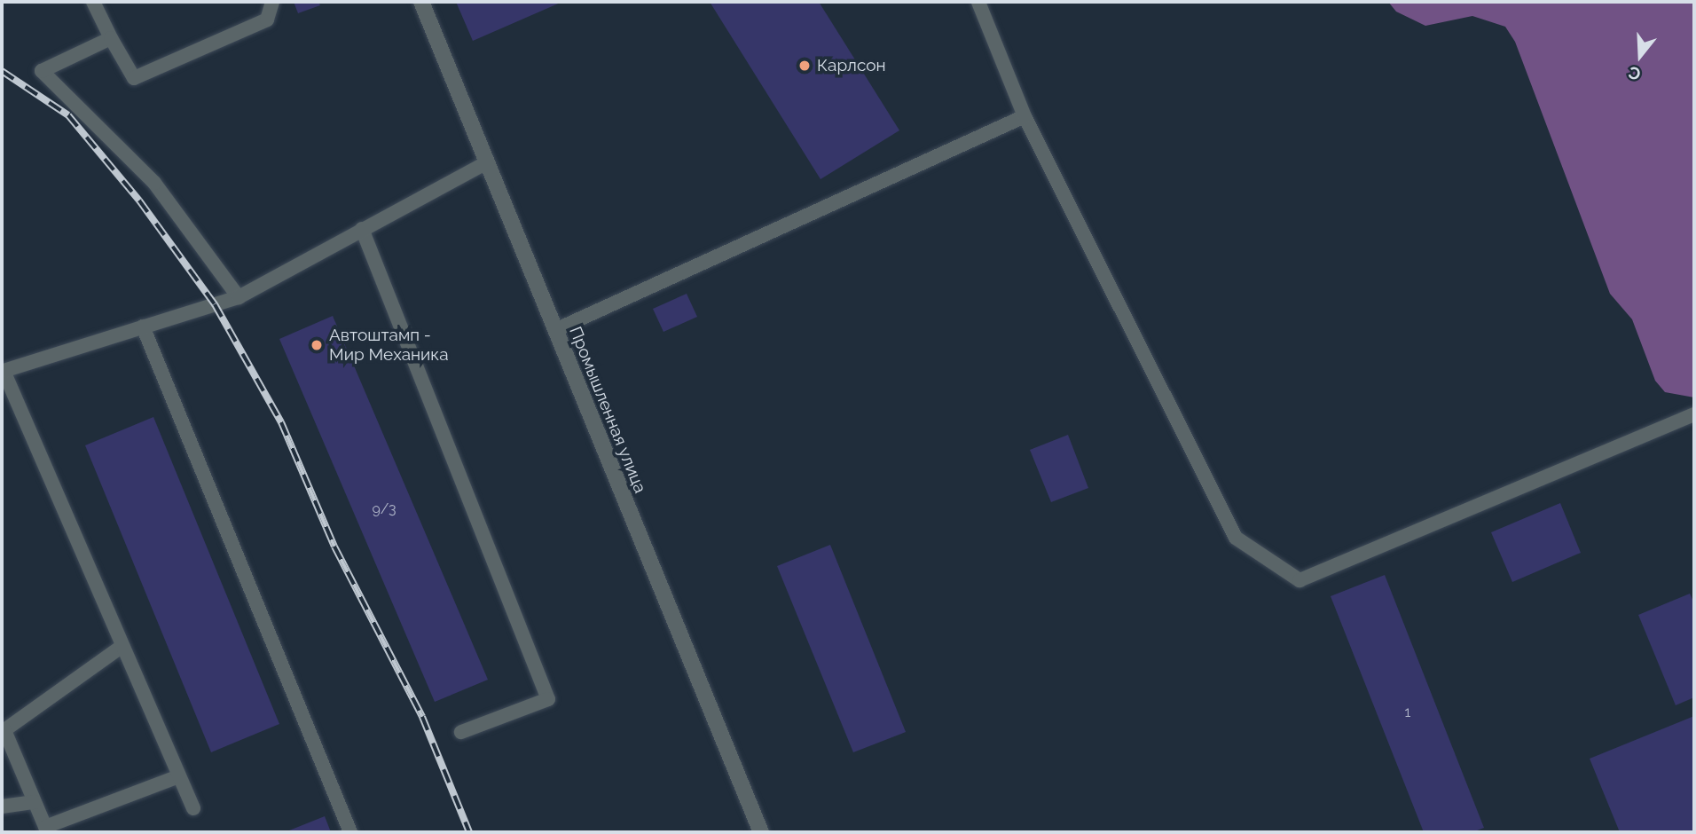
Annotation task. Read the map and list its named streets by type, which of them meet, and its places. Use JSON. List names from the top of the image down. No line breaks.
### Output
{"streets":{"street":["Промышленная улица"]},"places":["Карлсон","Автоштамп - Мир Механика"],"house_numbers":["9/3","1"],"north":"bottom"}
